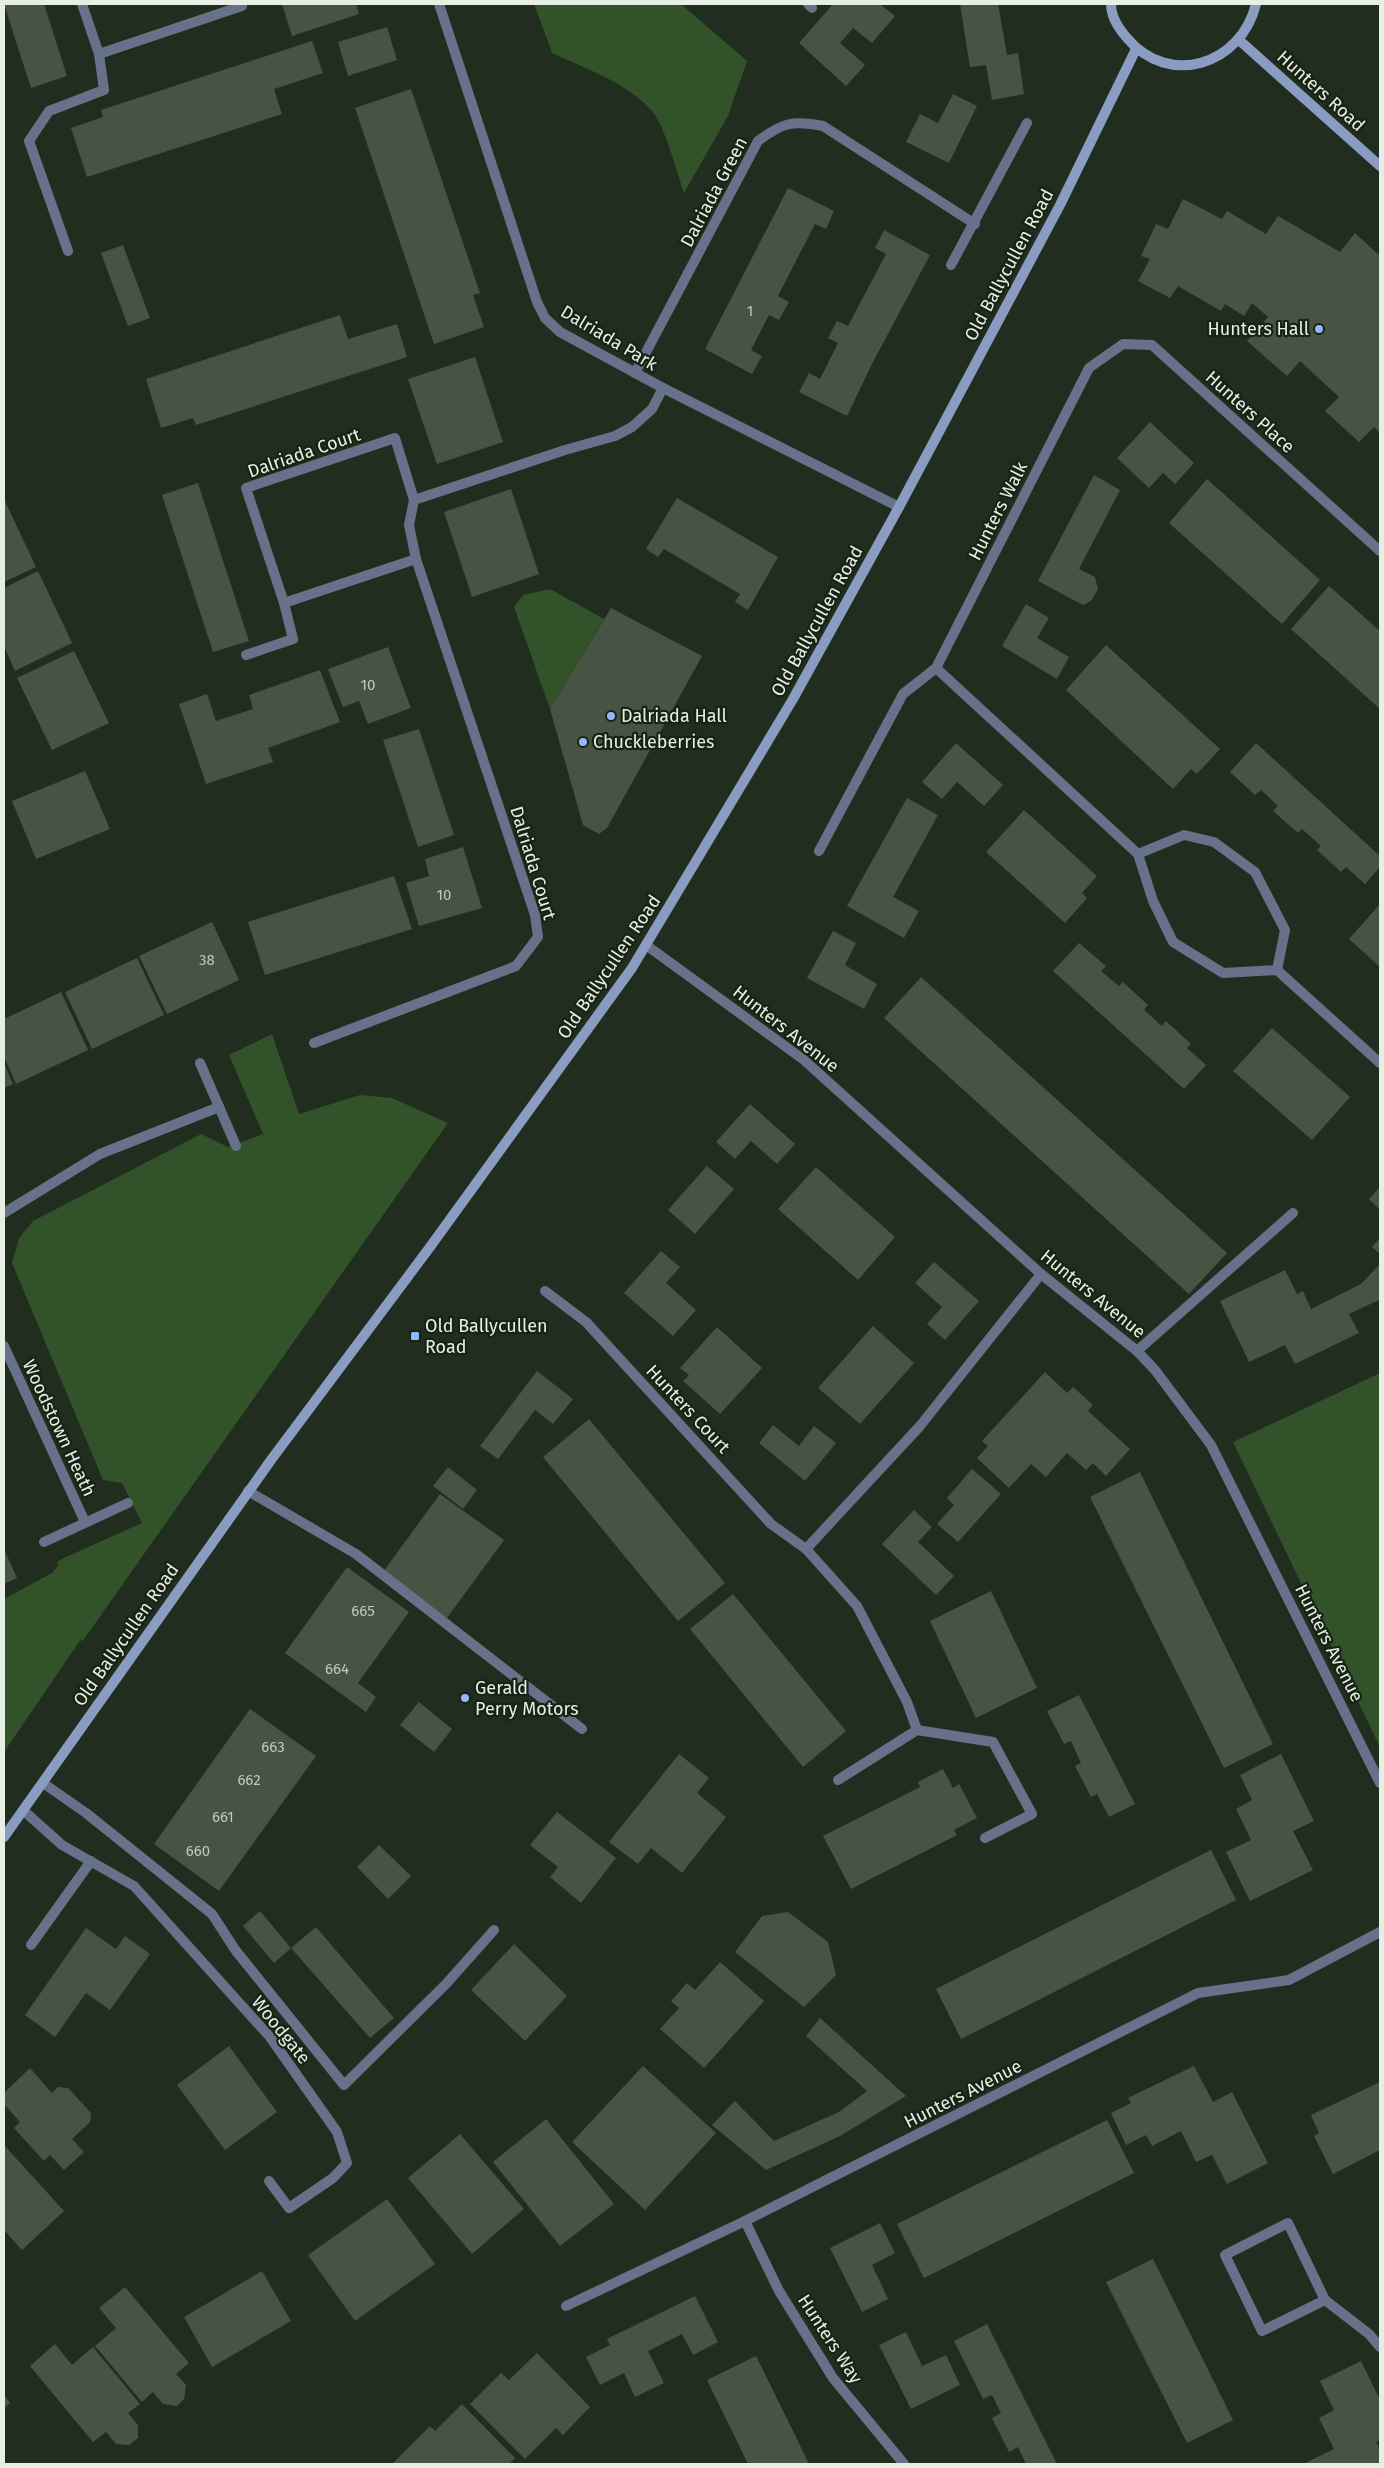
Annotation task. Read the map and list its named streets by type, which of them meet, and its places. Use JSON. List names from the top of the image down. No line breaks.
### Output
{"streets":{"street":["Hunters Road","Dalriada Green","Old Ballycullen Road","Dalriada Park","Hunters Place","Dalriada Court","Hunters Walk","Hunters Avenue","Hunters Court","Woodstown Heath","Woodgate","Hunters Way"]},"crossings":[["Dalriada Green","Dalriada Park"],["Old Ballycullen Road","Dalriada Park"],["Old Ballycullen Road","Hunters Avenue"],["Old Ballycullen Road","Woodgate"],["Hunters Place","Hunters Walk"],["Hunters Avenue","Hunters Way"]],"places":{"other":["Hunters Hall","Dalriada Hall","Chuckleberries","Gerald Perry Motors"],"transit":["Old Ballycullen Road"]},"house_numbers":["1","10","10","38","665","664","663","662","661","660"]}
